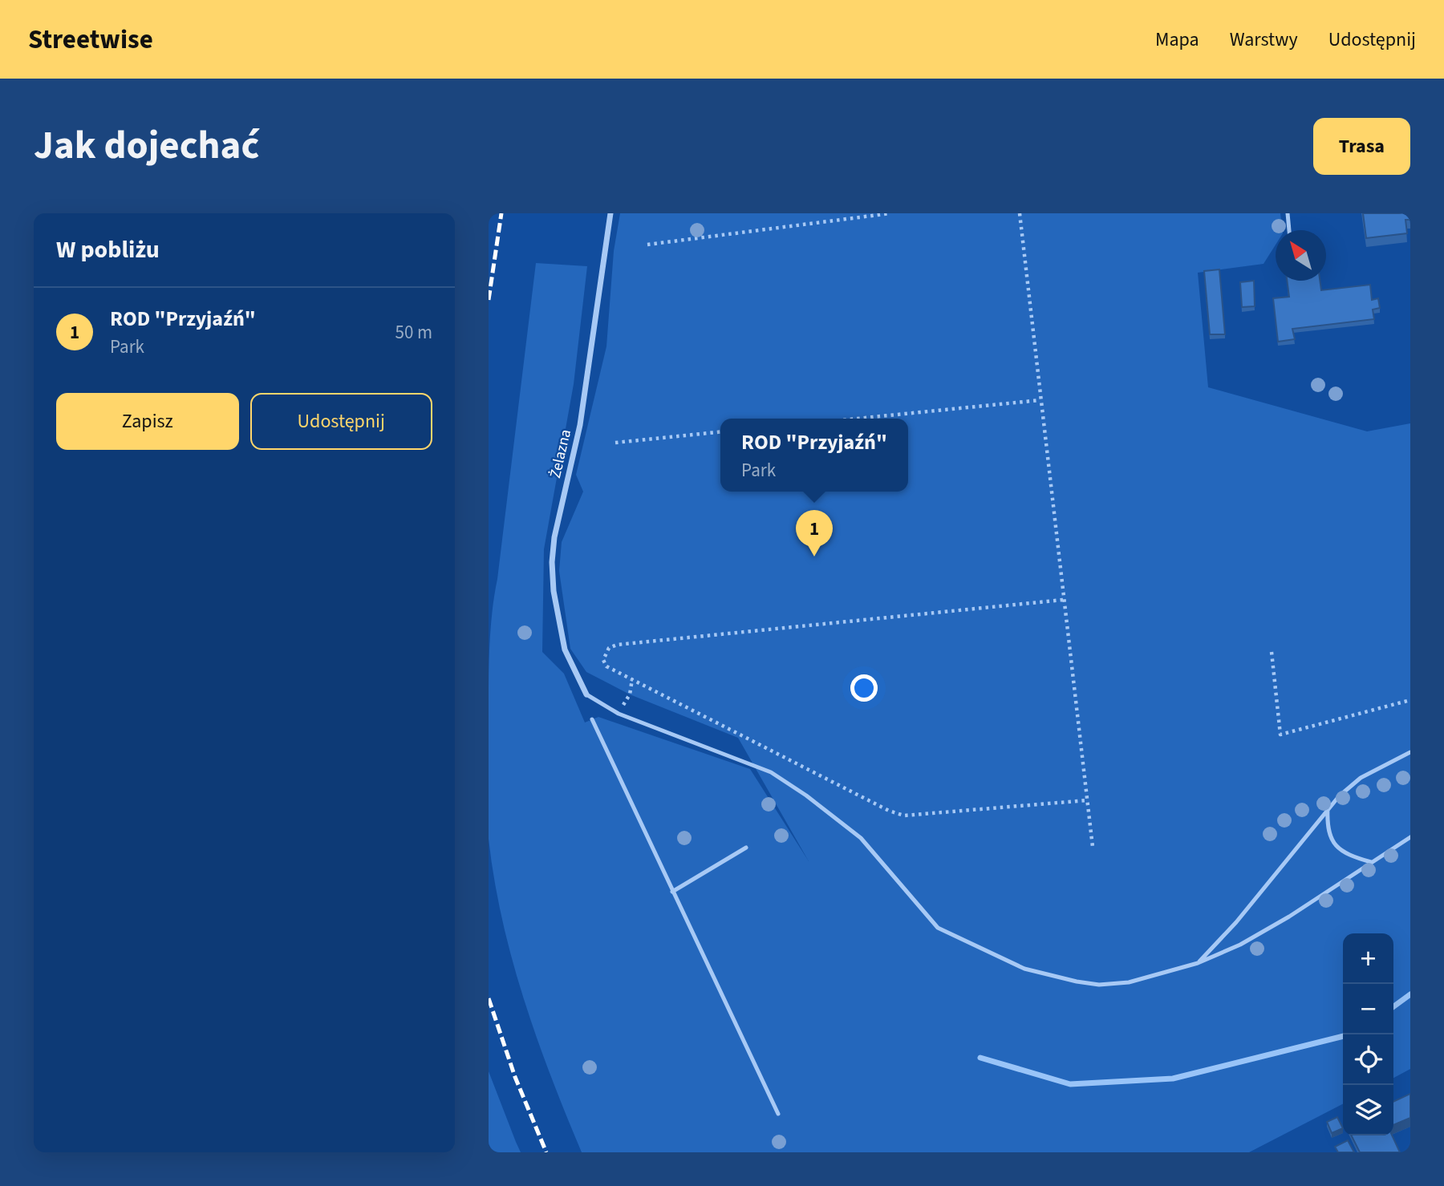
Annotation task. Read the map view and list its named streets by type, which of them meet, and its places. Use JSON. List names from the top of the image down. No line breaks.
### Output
{"streets":{"street":["Żelazna"]},"north":"top left","page":{"header":"Streetwise","nav":["Mapa","Warstwy","Udostępnij"],"title":"Jak dojechać","buttons":["Trasa",["Zapisz","Udostępnij"]],"heading":"W pobliżu","list":[{"mark":"1","name":"ROD \"Przyjaźń\"","note":"Park","value":"50 m"}],"popup":["ROD \"Przyjaźń\"","Park"],"pins":"1","map_buttons":["+","−"]}}
